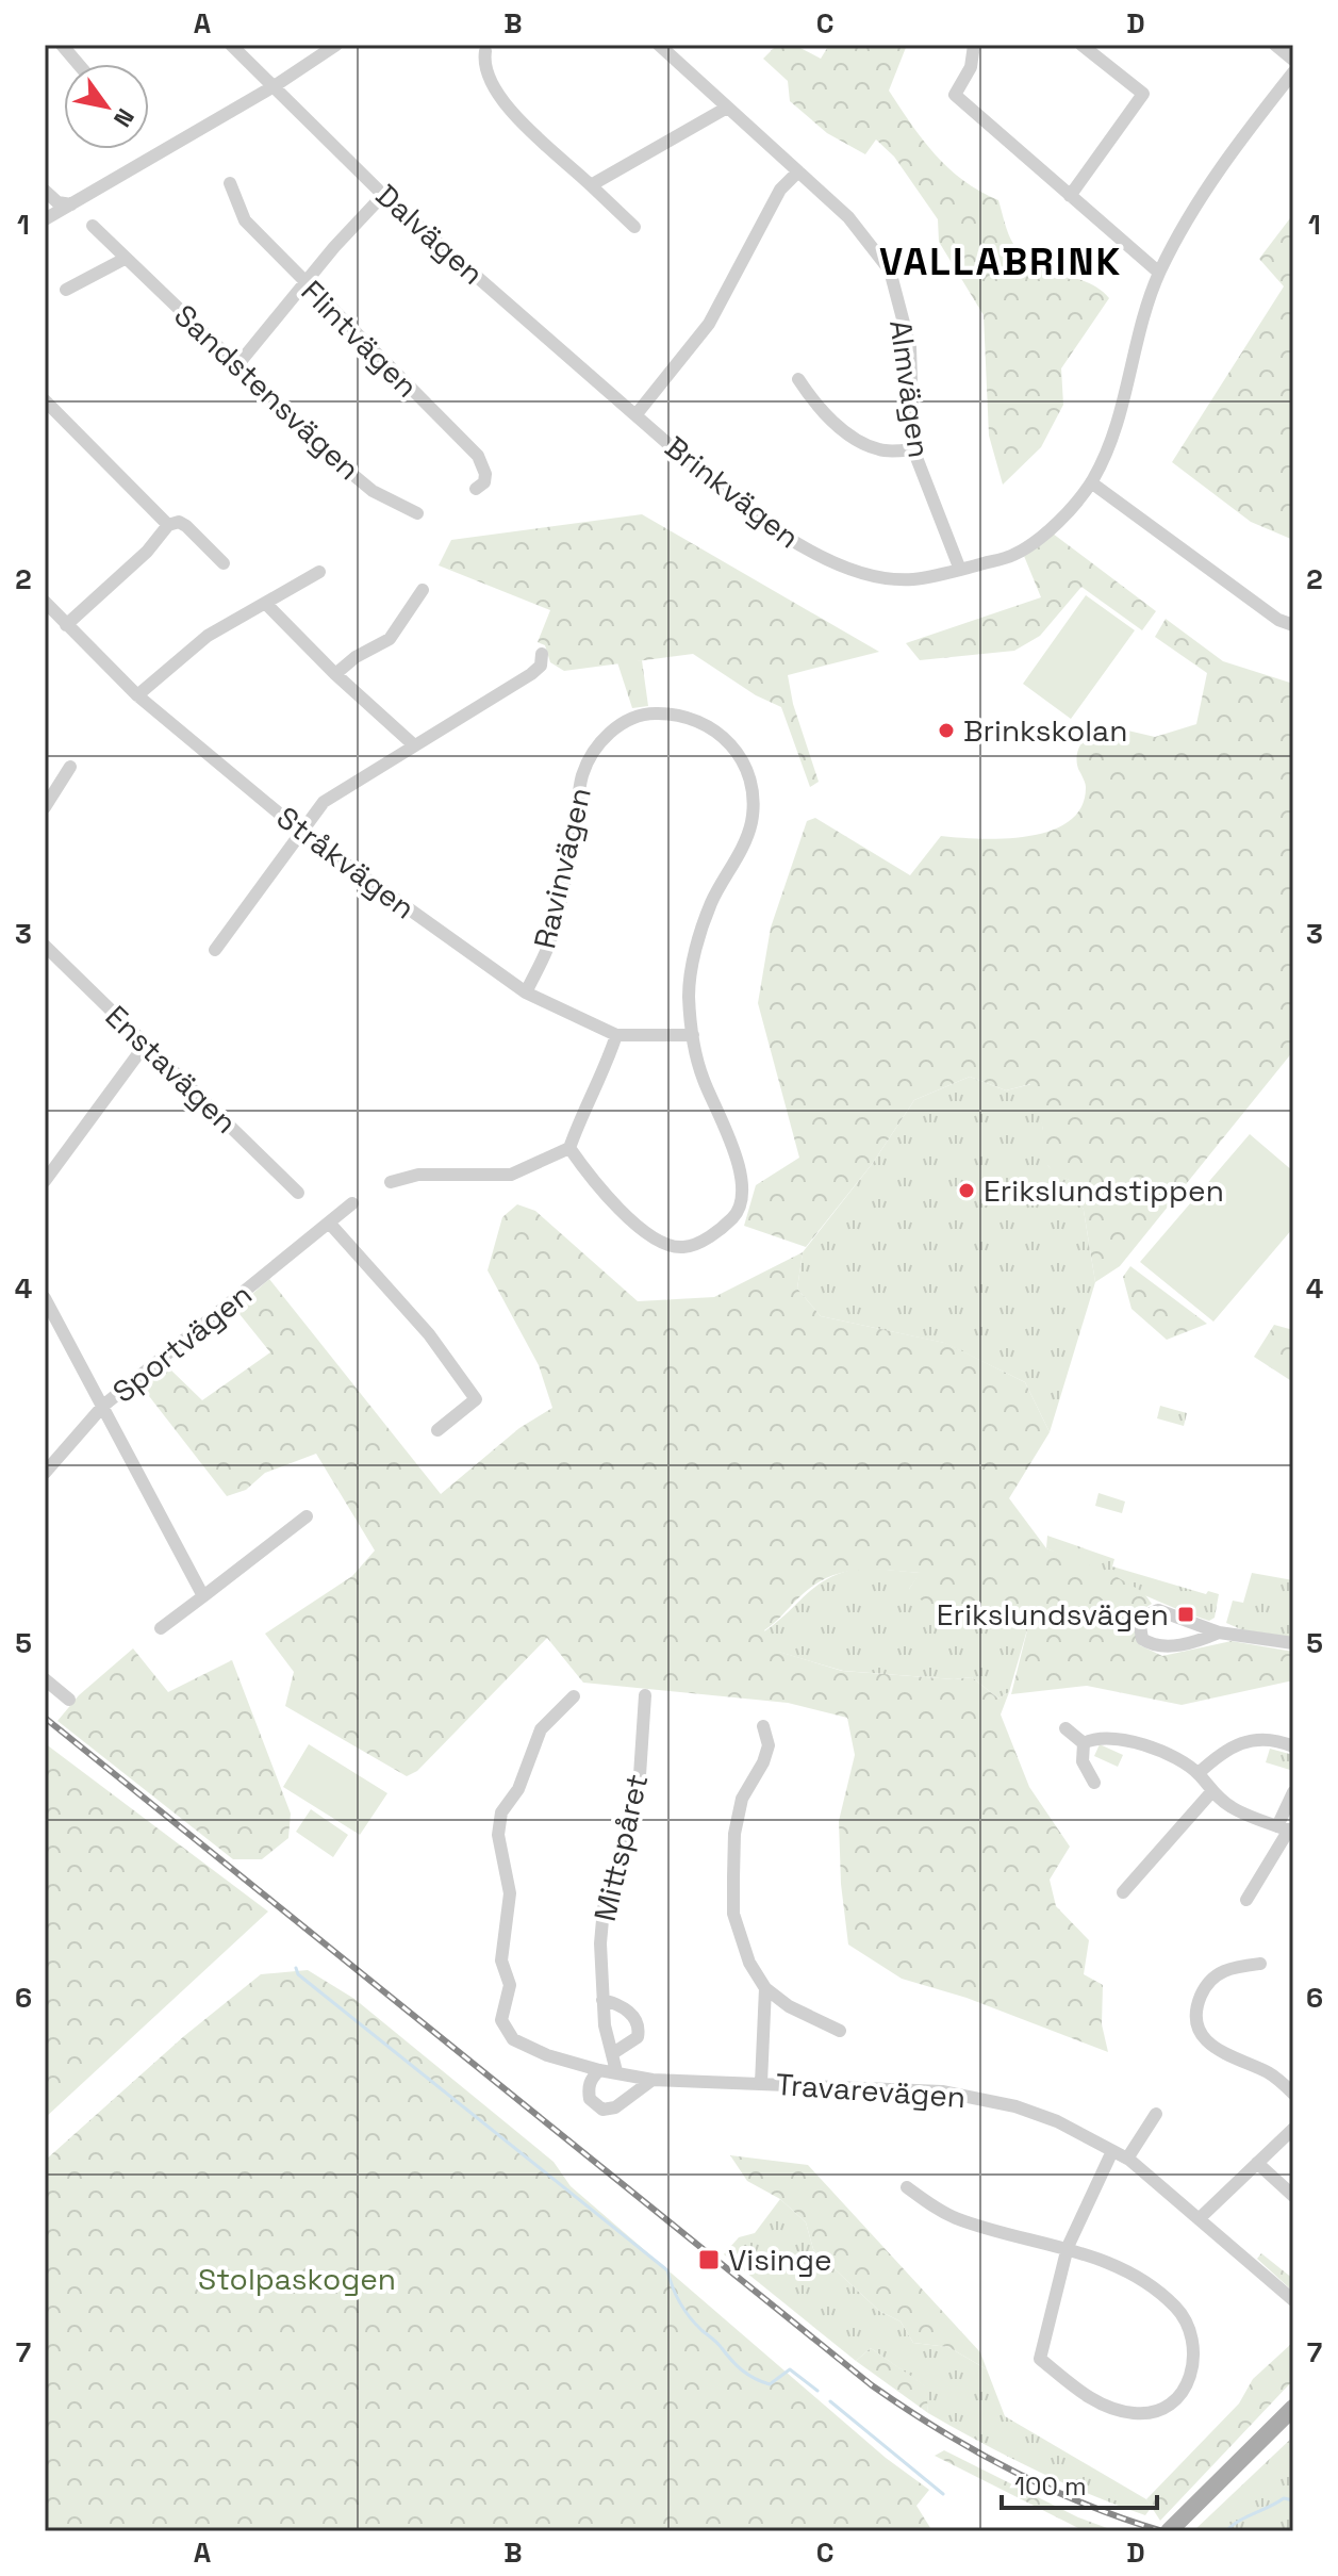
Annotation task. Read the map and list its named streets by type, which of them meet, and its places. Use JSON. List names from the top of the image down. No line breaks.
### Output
{"streets":{"street":["Dalvägen","Flintvägen","Almvägen","Sandstensvägen","Brinkvägen","Stråkvägen","Ravinvägen","Enstavägen","Sportvägen","Mittspåret","Travarevägen"]},"crossings":[["Dalvägen","Brinkvägen"],["Almvägen","Brinkvägen"],["Stråkvägen","Ravinvägen"],["Mittspåret","Travarevägen"]],"districts":["VALLABRINK"],"parks":["Stolpaskogen"],"places":{"other":["Brinkskolan","Erikslundstippen"],"transit":["Erikslundsvägen","Visinge"]},"scale_bar":"100 m","north":"bottom right","grid":{"columns":["A","B","C","D"],"rows":["1","2","3","4","5","6","7"]}}
